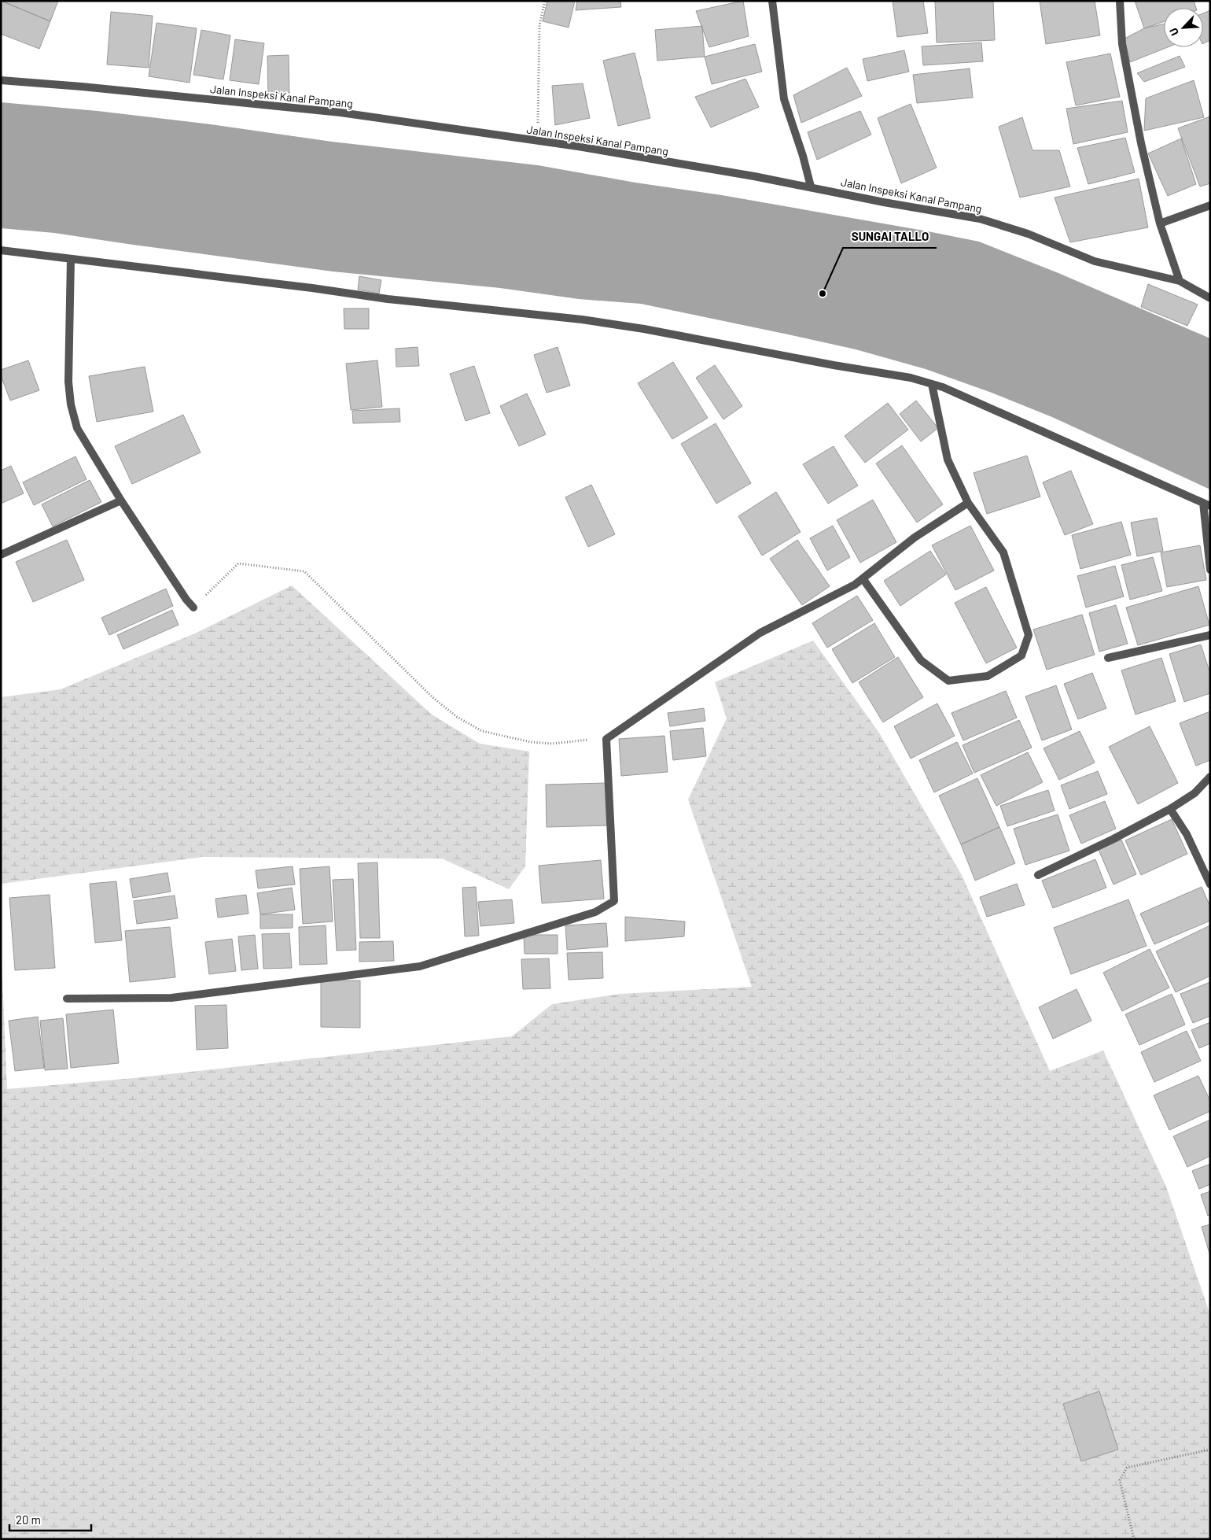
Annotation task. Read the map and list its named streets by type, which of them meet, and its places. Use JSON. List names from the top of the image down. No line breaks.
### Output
{"streets":{"street":["Jalan Inspeksi Kanal Pampang"]},"places":["SUNGAI TALLO"],"scale_bar":"20 m","north":"bottom left"}
